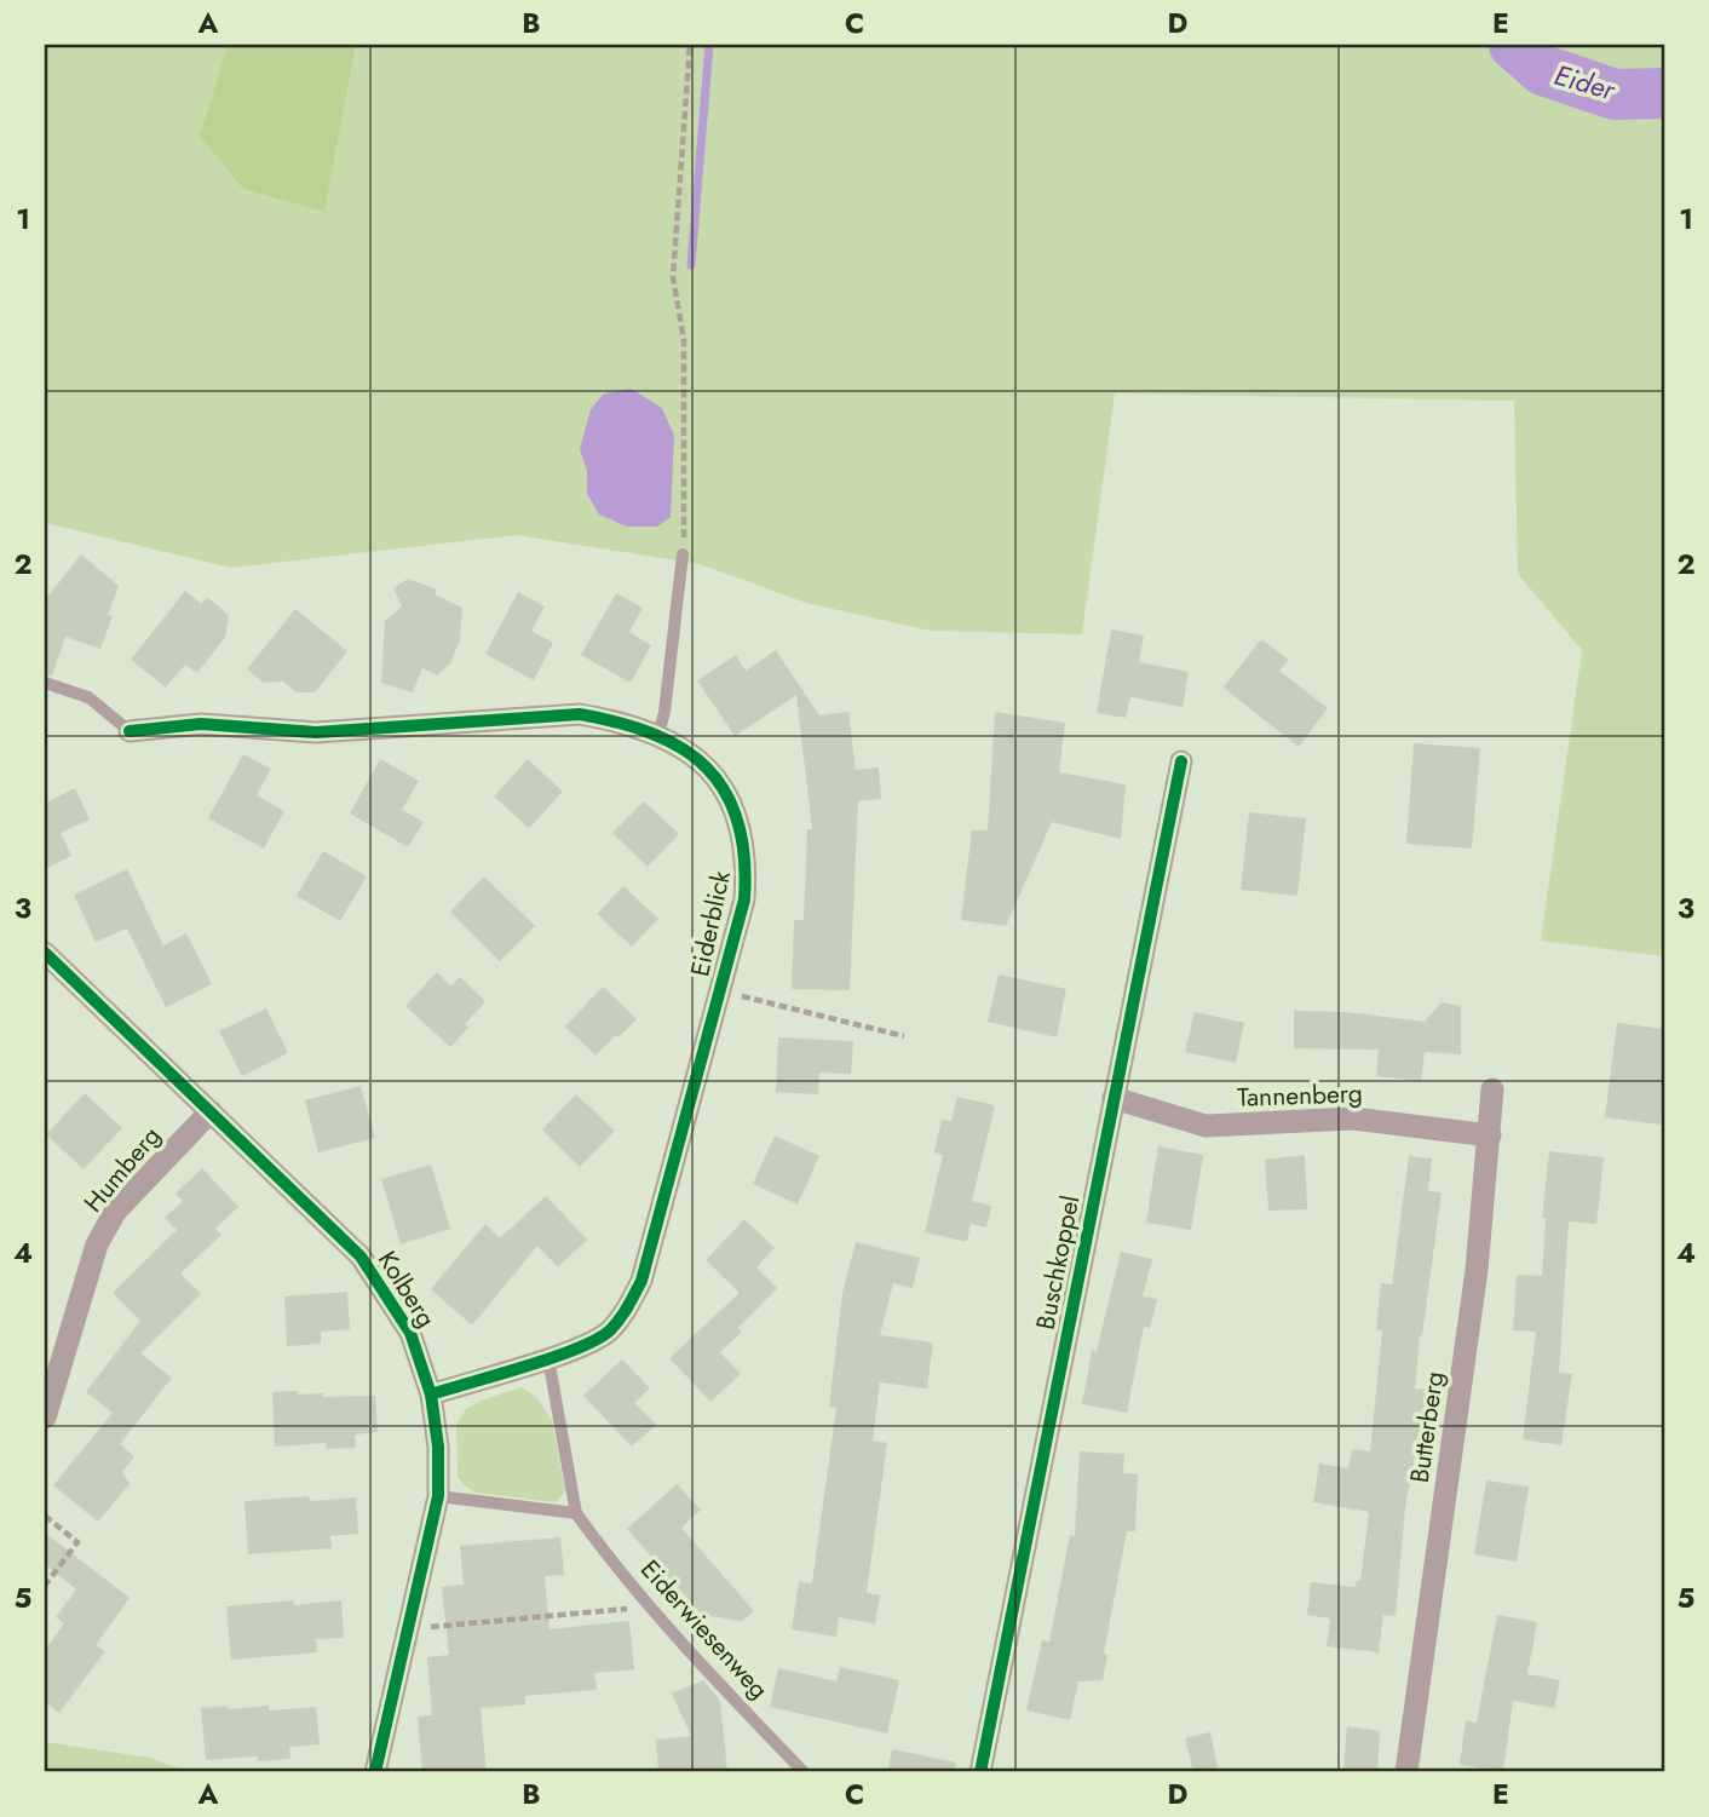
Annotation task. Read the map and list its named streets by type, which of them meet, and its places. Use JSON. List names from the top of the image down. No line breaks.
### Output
{"streets":{"street":["Eiderblick","Tannenberg","Humberg","Buschkoppel","Kolberg","Butterberg"],"lane":["Eiderwiesenweg"]},"crossings":[["Eiderblick","Kolberg"],["Tannenberg","Buschkoppel"],["Tannenberg","Butterberg"],["Humberg","Kolberg"]],"water":["Eider"],"grid":{"columns":["A","B","C","D","E"],"rows":["1","2","3","4","5"]}}
